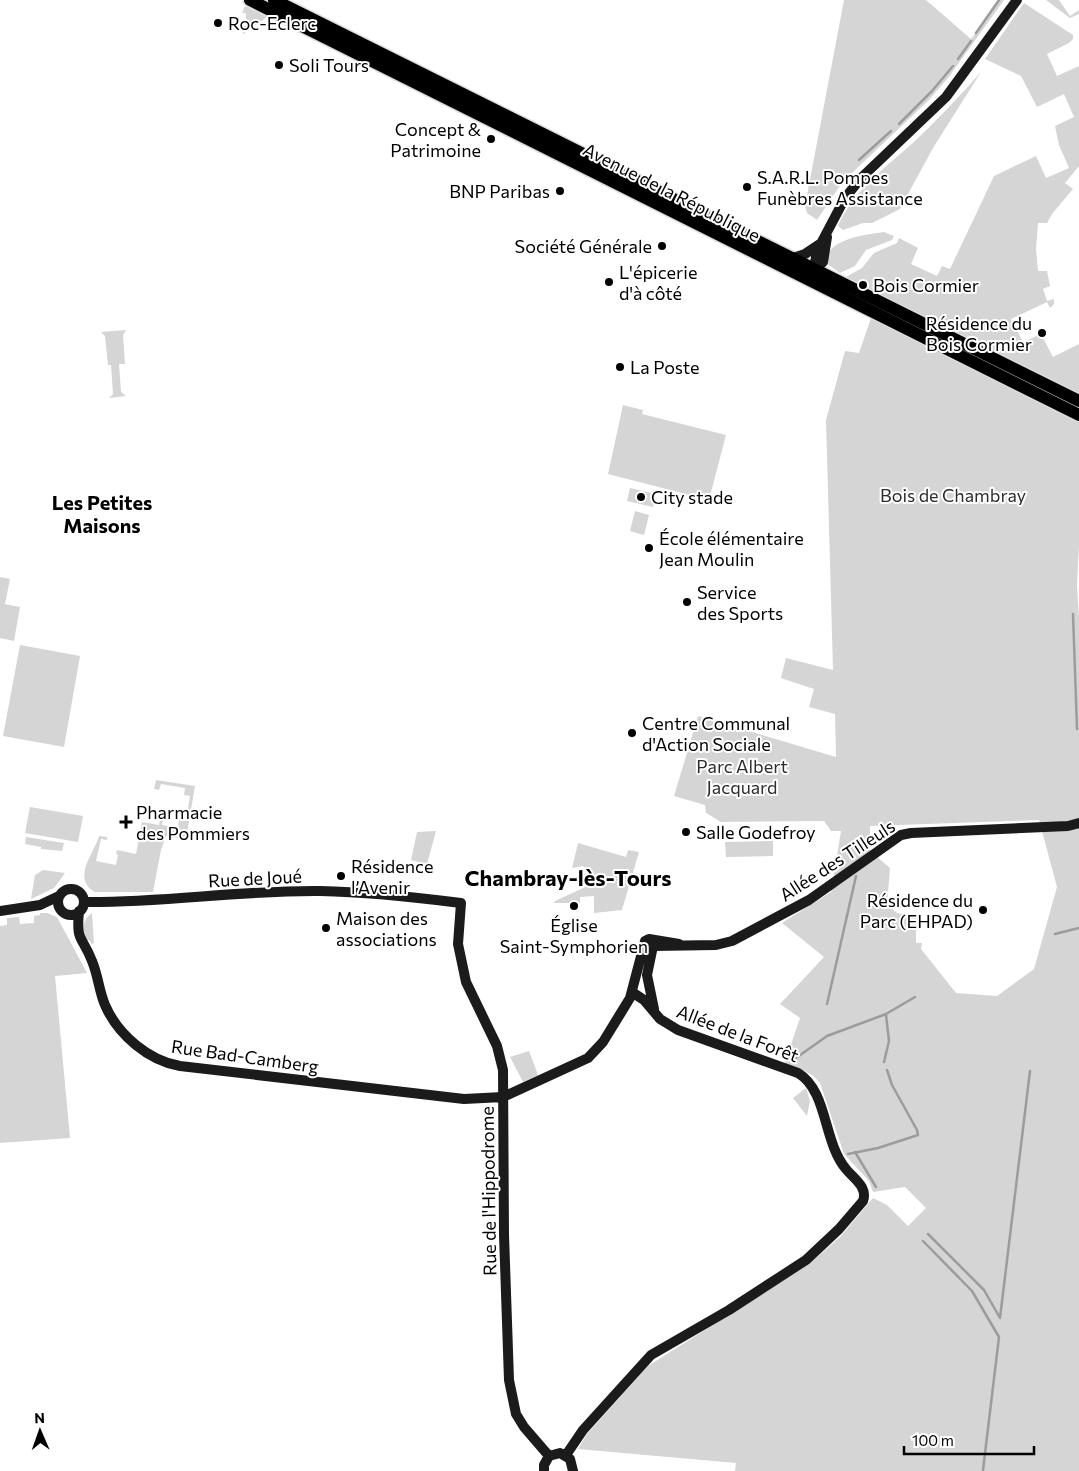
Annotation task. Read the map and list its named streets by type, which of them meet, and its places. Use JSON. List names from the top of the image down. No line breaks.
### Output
{"streets":{"main road":["Avenue de la République"],"street":["Allée des Tilleuls","Rue de Joué","Allée de la Forêt","Rue Bad-Camberg","Rue de l'Hippodrome"]},"crossings":[["Allée des Tilleuls","Allée de la Forêt"],["Rue de Joué","Rue Bad-Camberg"],["Rue de Joué","Rue de l'Hippodrome"],["Rue Bad-Camberg","Rue de l'Hippodrome"]],"districts":["Les Petites Maisons","Chambray-lès-Tours"],"parks":["Bois de Chambray","Parc Albert Jacquard"],"places":{"other":["Roc-Eclerc","Soli Tours","Concept & Patrimoine","S.A.R.L. Pompes Funèbres Assistance","BNP Paribas","Société Générale","L'épicerie d'à côté","Bois Cormier","Résidence du Bois Cormier","La Poste","City stade","École élémentaire Jean Moulin","Service des Sports","Centre Communal d'Action Sociale","Salle Godefroy","Résidence l’Avenir","Église Saint-Symphorien","Résidence du Parc (EHPAD)","Maison des associations"],"health":["Pharmacie des Pommiers"]},"scale_bar":"100 m","north":"top"}
